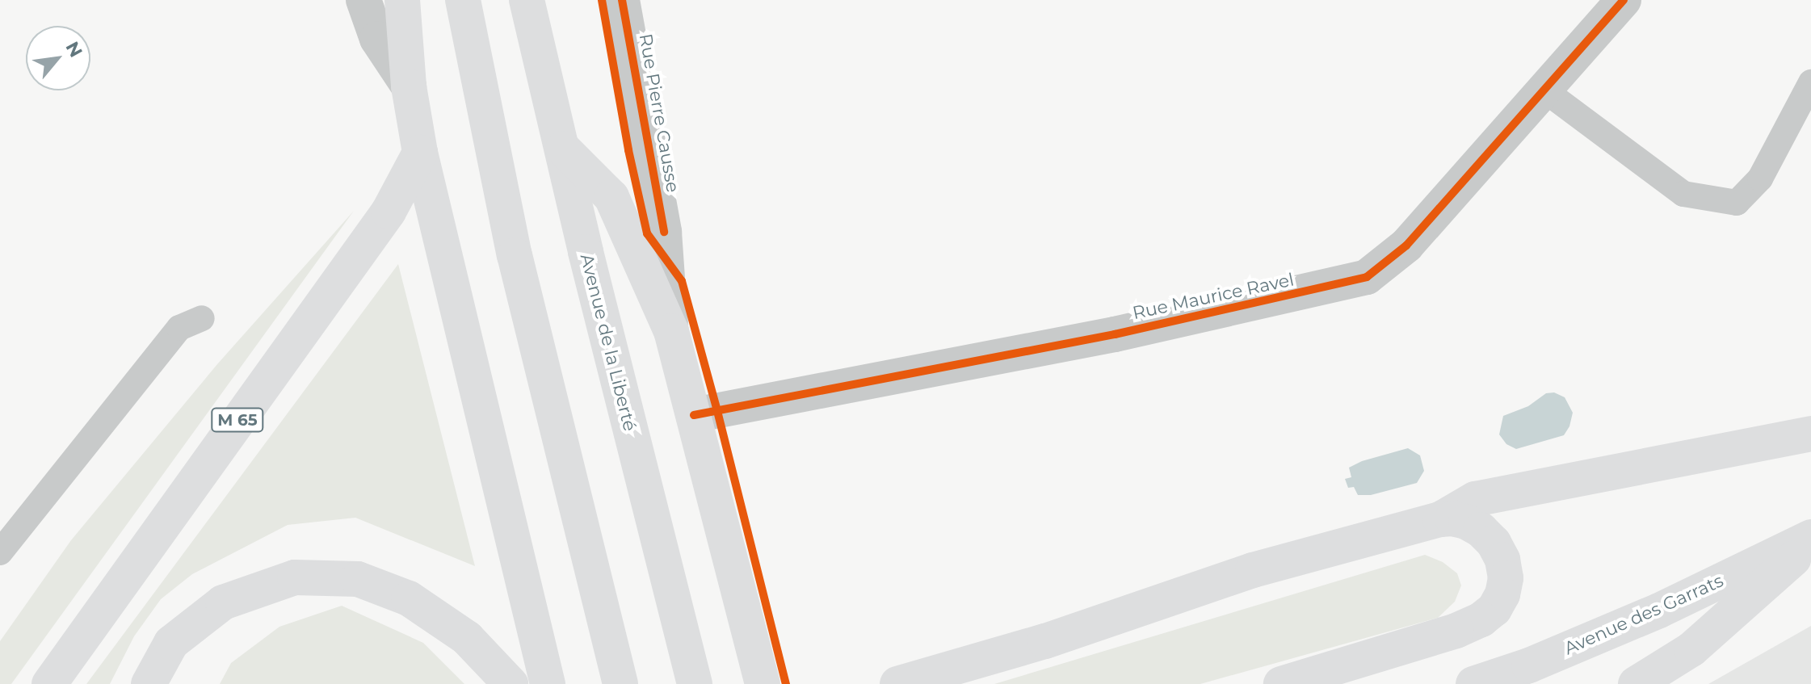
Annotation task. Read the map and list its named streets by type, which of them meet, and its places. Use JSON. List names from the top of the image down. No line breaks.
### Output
{"streets":{"main road":["Avenue de la Liberté","M 65","Avenue des Garrats"],"street":["Rue Pierre Causse","Rue Maurice Ravel"]},"north":"top right"}
